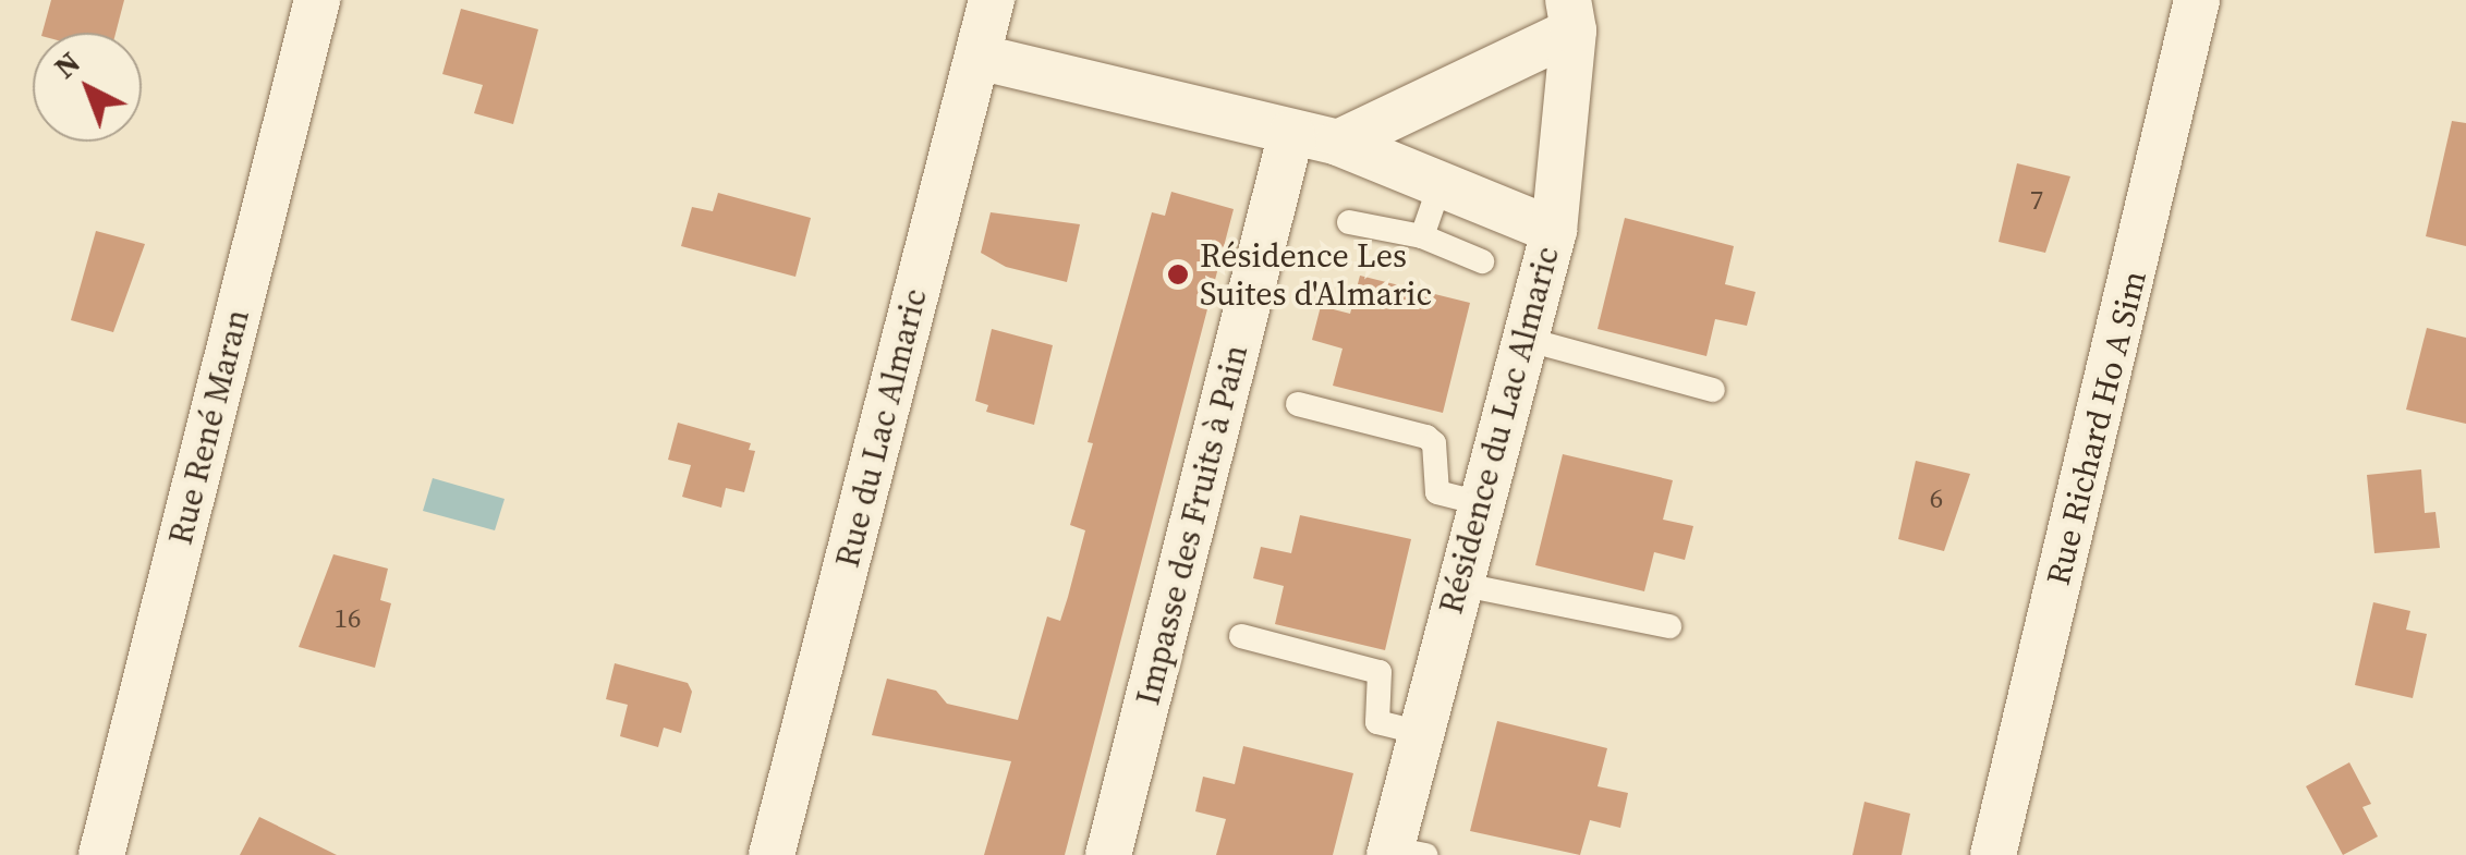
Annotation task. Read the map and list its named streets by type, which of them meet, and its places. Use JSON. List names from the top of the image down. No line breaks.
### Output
{"streets":{"street":["Rue René Maran","Rue du Lac Almaric","Rue Richard Ho A Sim","Résidence du Lac Almaric","Impasse des Fruits à Pain"]},"places":["Résidence Les Suites d'Almaric"],"house_numbers":["7","6","16"],"north":"top left"}
